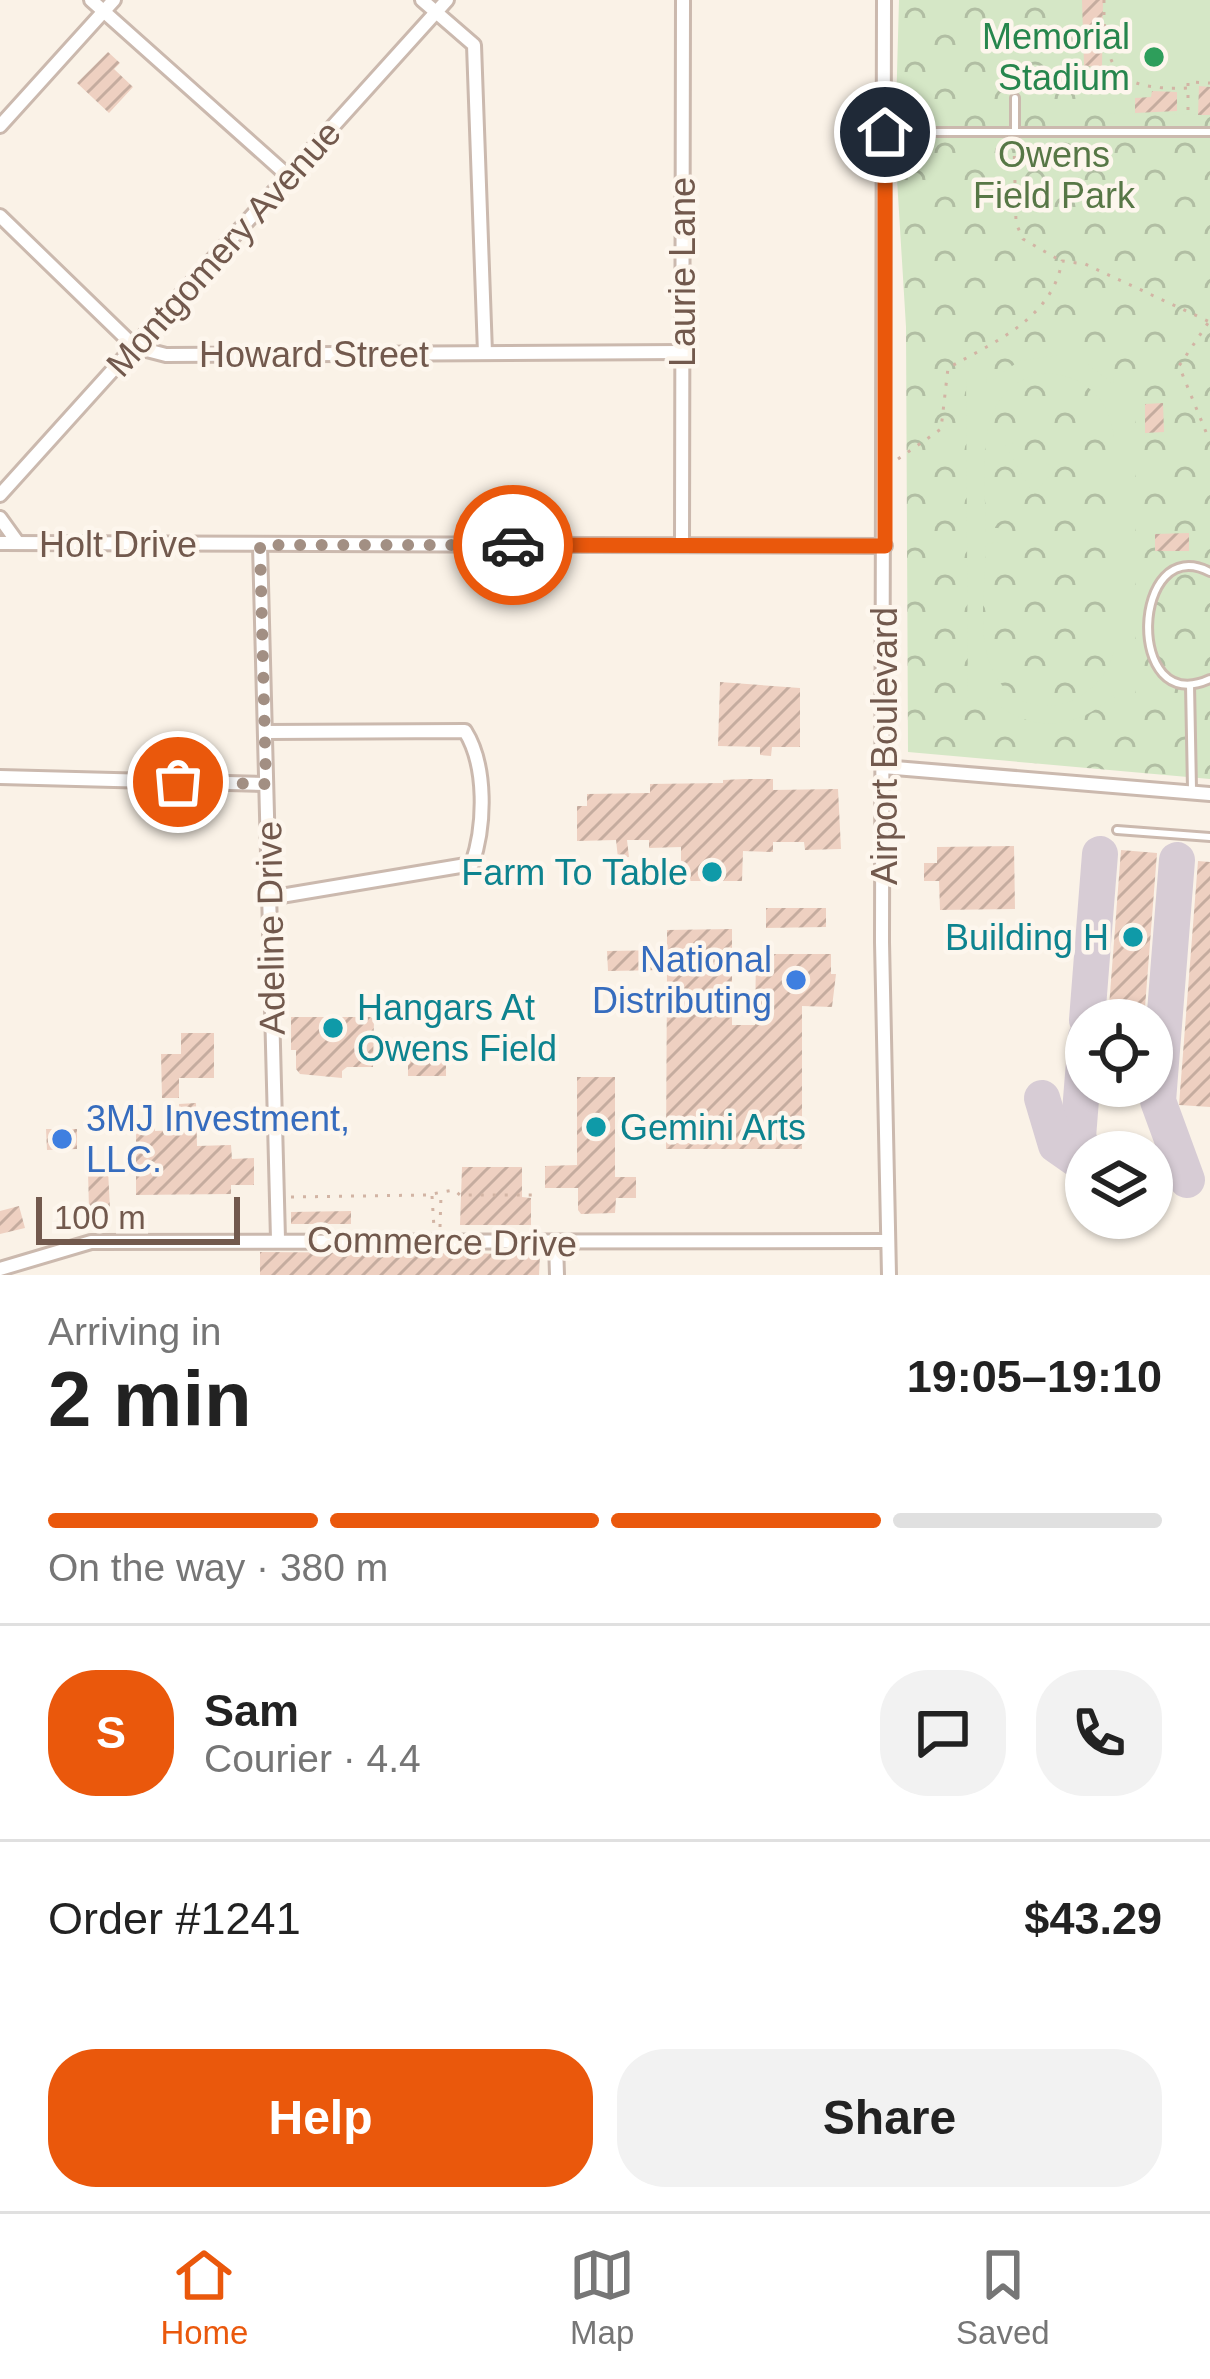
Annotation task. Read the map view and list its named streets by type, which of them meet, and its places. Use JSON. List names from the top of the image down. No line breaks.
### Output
{"streets":{"street":["Montgomery Avenue","Laurie Lane","Howard Street","Holt Drive","Airport Boulevard","Adeline Drive","Commerce Drive"]},"crossings":[["Montgomery Avenue","Howard Street"],["Laurie Lane","Howard Street"],["Laurie Lane","Holt Drive"],["Holt Drive","Airport Boulevard"],["Holt Drive","Adeline Drive"],["Airport Boulevard","Commerce Drive"],["Adeline Drive","Commerce Drive"]],"parks":["Owens Field Park"],"places":["Memorial Stadium","Farm To Table","Building H","National Distributing","Hangars At Owens Field","Gemini Arts","3MJ Investment, LLC."],"scale_bar":"100 m","page":{"scale":"100 m","heading":["2 min","Arriving in","19:05–19:10"],"panel":["Sam","Courier · 4.4","Order #1241","$43.29"],"bar":"On the way · 380 m","round":"S","buttons":["Help","Share"],"tabs":["Home","Map","Saved"]}}
